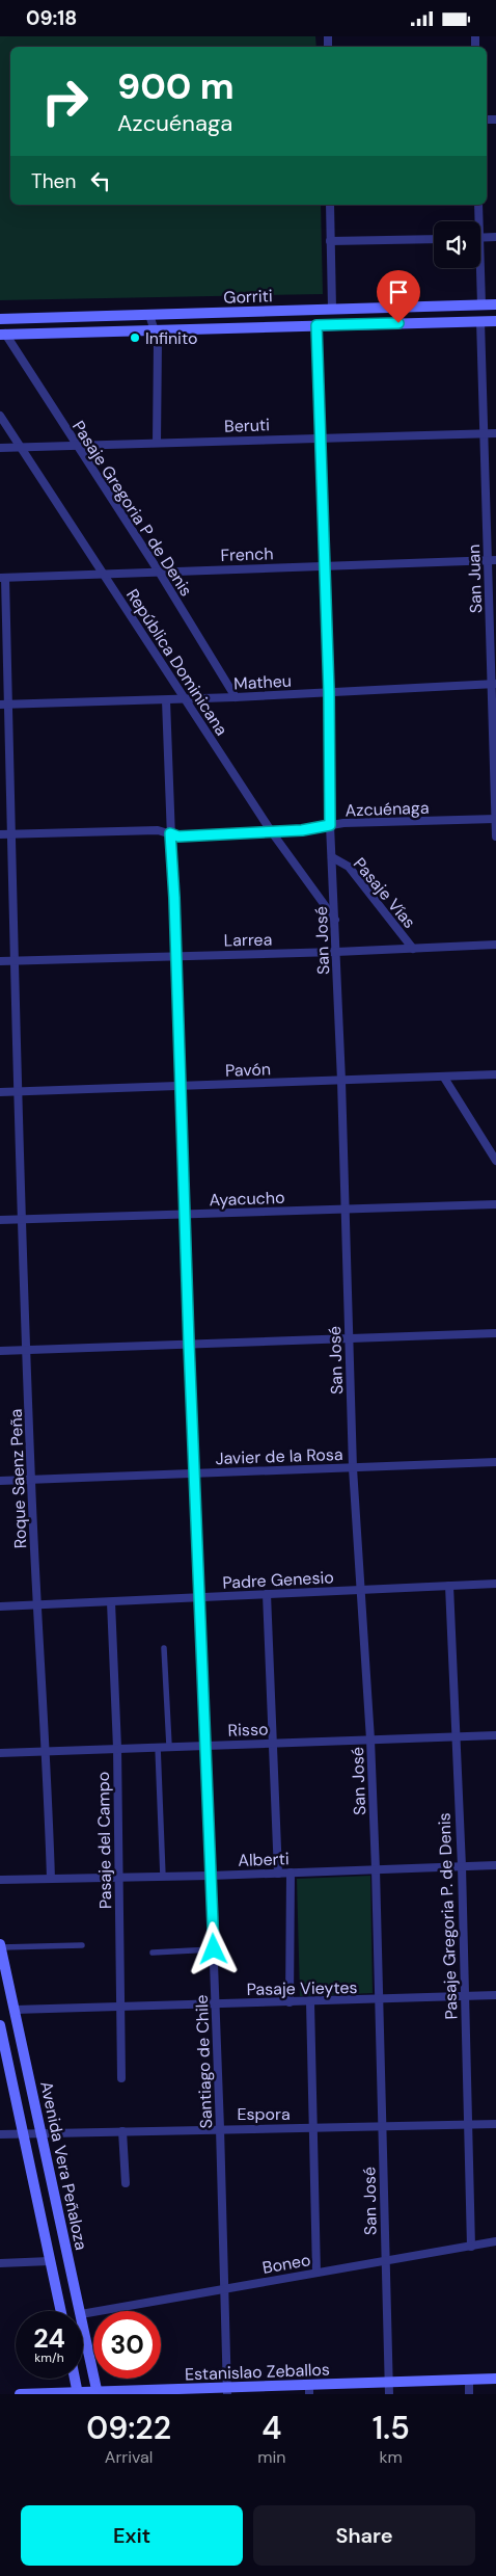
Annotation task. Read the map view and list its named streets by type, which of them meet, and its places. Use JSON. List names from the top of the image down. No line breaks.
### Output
{"streets":{"main road":["Gorriti","Avenida Vera Peñaloza","Estanislao Zeballos"],"street":["Beruti","Pasaje Gregoria P de Denis","French","San Juan","República Dominicana","Matheu","Azcuénaga","Pasaje Vías","Larrea","San José","Pavón","Ayacucho","Javier de la Rosa","Roque Saenz Peña","Padre Genesio","Risso","Pasaje del Campo","Alberti","Pasaje Gregoria P. de Denis","Pasaje Vieytes","Santiago de Chile","Espora","Boneo"]},"crossings":[["Gorriti","Pasaje Gregoria P de Denis"],["Gorriti","San Juan"],["Gorriti","San José"],["Beruti","Pasaje Gregoria P de Denis"],["Beruti","San Juan"],["Beruti","República Dominicana"],["Beruti","San José"],["Pasaje Gregoria P de Denis","French"],["Pasaje Gregoria P de Denis","Matheu"],["French","San Juan"],["French","República Dominicana"],["French","San José"],["French","Roque Saenz Peña"],["San Juan","Matheu"],["San Juan","Azcuénaga"],["República Dominicana","Matheu"],["República Dominicana","Azcuénaga"],["República Dominicana","San José"],["Matheu","San José"],["Matheu","Roque Saenz Peña"],["Matheu","Santiago de Chile"],["Azcuénaga","San José"],["Azcuénaga","Roque Saenz Peña"],["Azcuénaga","Santiago de Chile"],["Pasaje Vías","Larrea"],["Pasaje Vías","San José"],["Larrea","San José"],["Larrea","Roque Saenz Peña"],["Larrea","Santiago de Chile"],["San José","Pavón"],["San José","Ayacucho"],["San José","Javier de la Rosa"],["San José","Padre Genesio"],["San José","Risso"],["San José","Alberti"],["San José","Pasaje Vieytes"],["San José","Espora"],["San José","Boneo"],["San José","Estanislao Zeballos"],["Pavón","Roque Saenz Peña"],["Pavón","Santiago de Chile"],["Ayacucho","Roque Saenz Peña"],["Ayacucho","Santiago de Chile"],["Javier de la Rosa","Roque Saenz Peña"],["Javier de la Rosa","Santiago de Chile"],["Roque Saenz Peña","Padre Genesio"],["Roque Saenz Peña","Risso"],["Roque Saenz Peña","Alberti"],["Padre Genesio","Pasaje del Campo"],["Padre Genesio","Pasaje Gregoria P. de Denis"],["Padre Genesio","Santiago de Chile"],["Risso","Pasaje del Campo"],["Risso","Pasaje Gregoria P. de Denis"],["Risso","Santiago de Chile"],["Pasaje del Campo","Alberti"],["Pasaje del Campo","Pasaje Vieytes"],["Alberti","Pasaje Gregoria P. de Denis"],["Alberti","Santiago de Chile"],["Pasaje Gregoria P. de Denis","Pasaje Vieytes"],["Pasaje Gregoria P. de Denis","Espora"],["Pasaje Gregoria P. de Denis","Boneo"],["Pasaje Vieytes","Santiago de Chile"],["Pasaje Vieytes","Avenida Vera Peñaloza"],["Santiago de Chile","Espora"],["Santiago de Chile","Boneo"],["Santiago de Chile","Estanislao Zeballos"],["Espora","Avenida Vera Peñaloza"],["Avenida Vera Peñaloza","Estanislao Zeballos"]],"places":["Infinito"],"page":{"status":"09:18","turn":["900 m","Azcuénaga"],"then":"Then","speed":"24 km/h","limit":"30","eta":["09:22","Arrival","4","min","1.5","km"],"buttons":["Exit","Share"]}}
